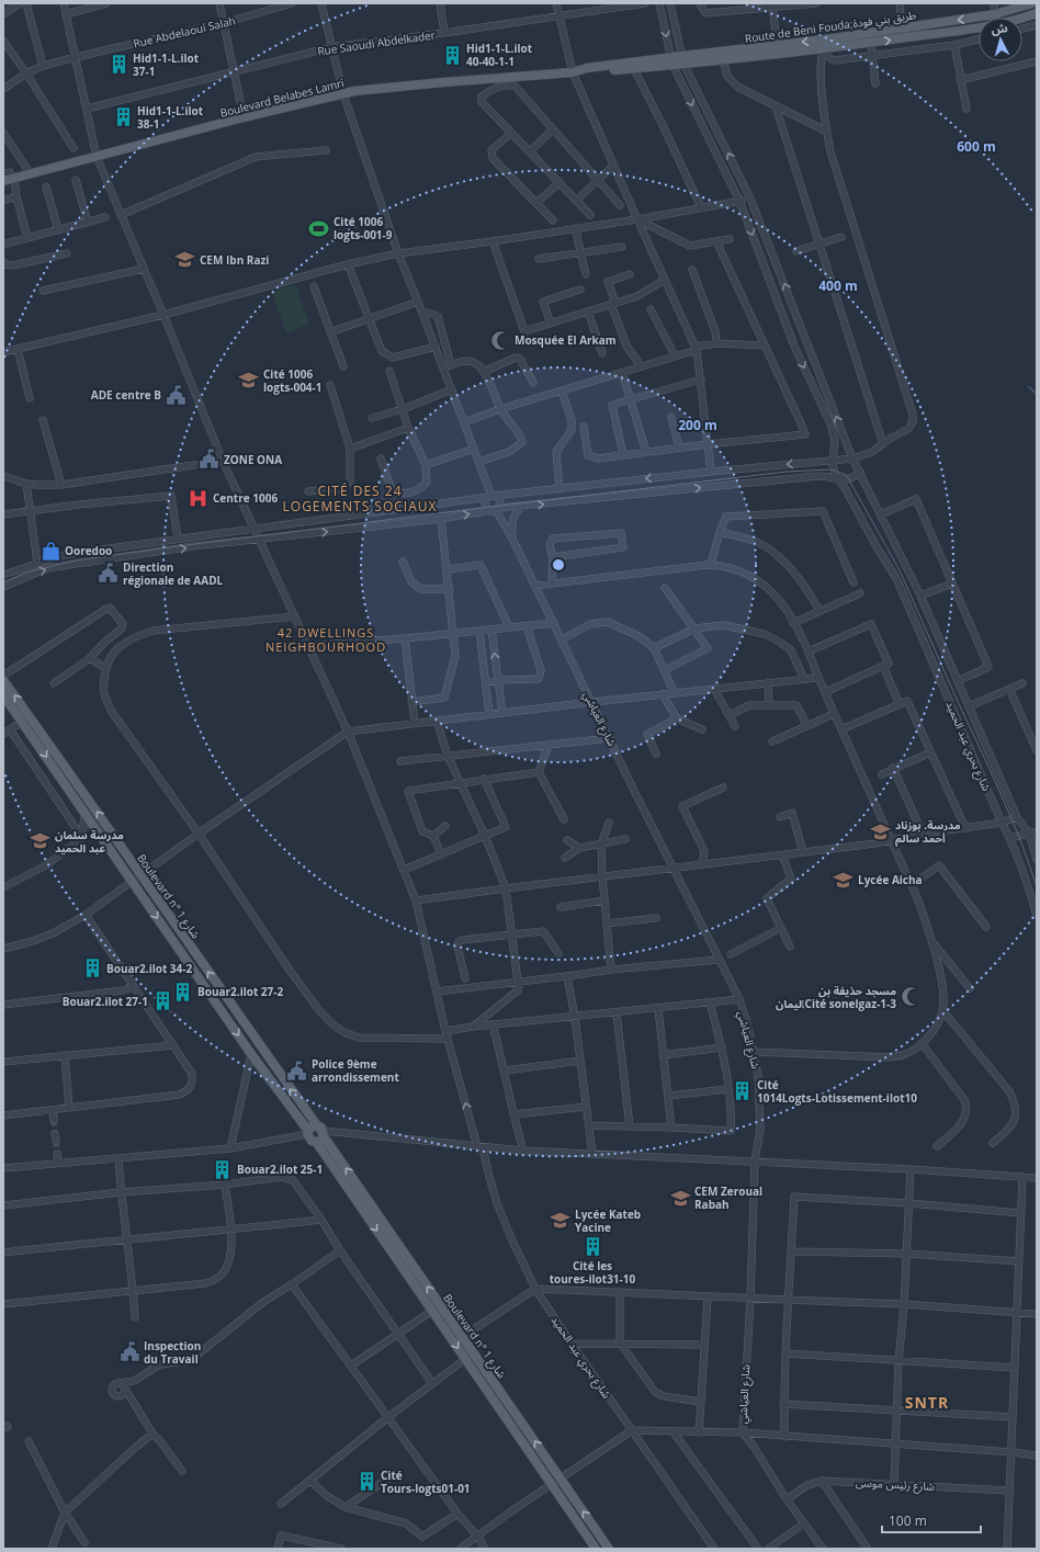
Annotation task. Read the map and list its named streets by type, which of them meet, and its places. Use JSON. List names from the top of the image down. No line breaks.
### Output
{"streets":{"main road":["Route de Beni Fouda;طريق بني فودة","Boulevard Belabes Lamri","Boulevard n° شارع 1"],"street":["Rue Abdelaoui Salah","Rue Saoudi Abdelkader","شارع العياشي","شارع بحري عبد الحميد","شارع رئيس موسى"]},"crossings":[["Rue Abdelaoui Salah","شارع بحري عبد الحميد"],["Rue Saoudi Abdelkader","شارع بحري عبد الحميد"],["Boulevard Belabes Lamri","شارع بحري عبد الحميد"],["شارع العياشي","شارع رئيس موسى"]],"districts":["CITÉ DES 24 LOGEMENTS SOCIAUX","42 DWELLINGS NEIGHBOURHOOD","SNTR"],"places":{"building":["Hid1-1-L.ilot 40-40-1-1","Hid1-1-L.ilot 37-1","Hid1-1-L.ilot 38-1","Bouar2.ilot 34-2","Bouar2.ilot 27-2","Bouar2.ilot 27-1","Cité 1014Logts-Lotissement-ilot10","Bouar2.ilot 25-1","Cité les toures-ilot31-10","Cité Tours-logts01-01"],"sports":["Cité 1006 logts-001-9"],"school or university":["CEM Ibn Razi","Cité 1006 logts-004-1","مدرسة. بوزناد أحمد سالم","مدرسة سلمان عبد الحميد","Lycée Aicha","CEM Zeroual Rabah","Lycée Kateb Yacine"],"mosque":["Mosquée El Arkam","مسجد حذيفة بن اليمانCité sonelgaz-1-3"],"public building":["ADE centre B","ZONE ONA","Direction régionale de AADL","Police 9ème arrondissement","Inspection du Travail"],"hospital":["Centre 1006"],"shop":["Ooredoo"]},"scale_bar":"100 m","north":"top","rings":["600 m","400 m","200 m"]}
